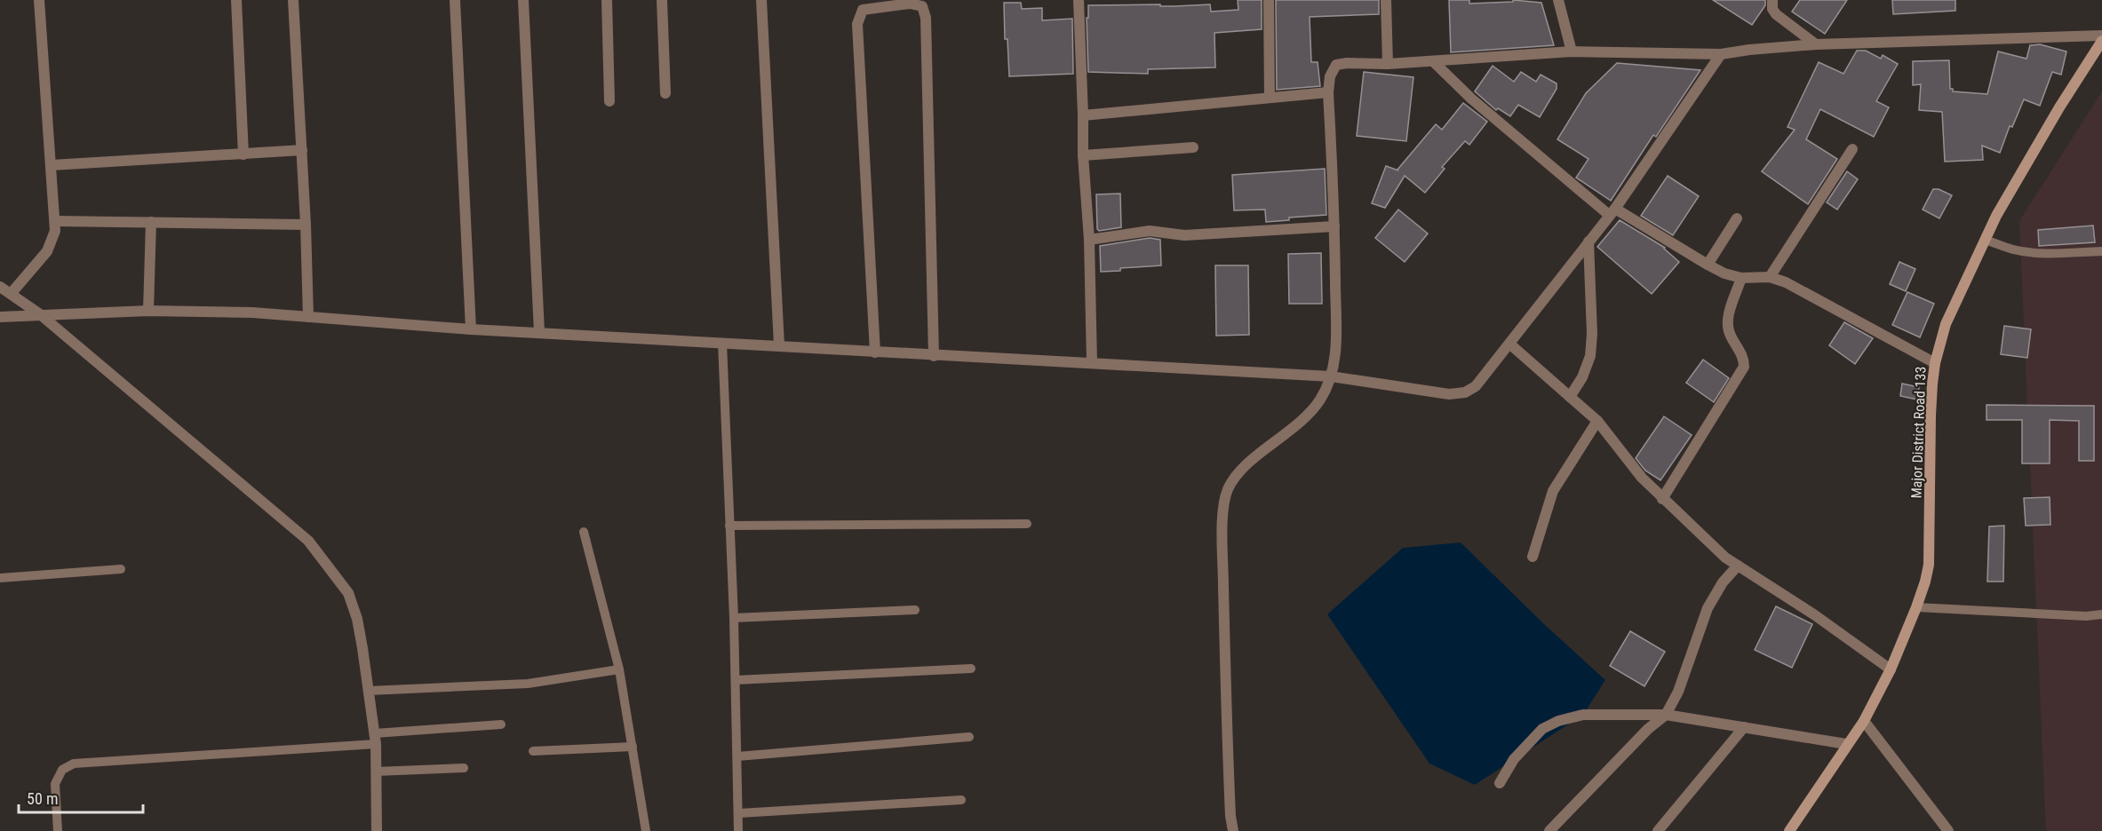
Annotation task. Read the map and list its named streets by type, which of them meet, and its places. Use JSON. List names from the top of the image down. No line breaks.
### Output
{"streets":{"main road":["Major District Road 133"]},"scale_bar":"50 m"}
